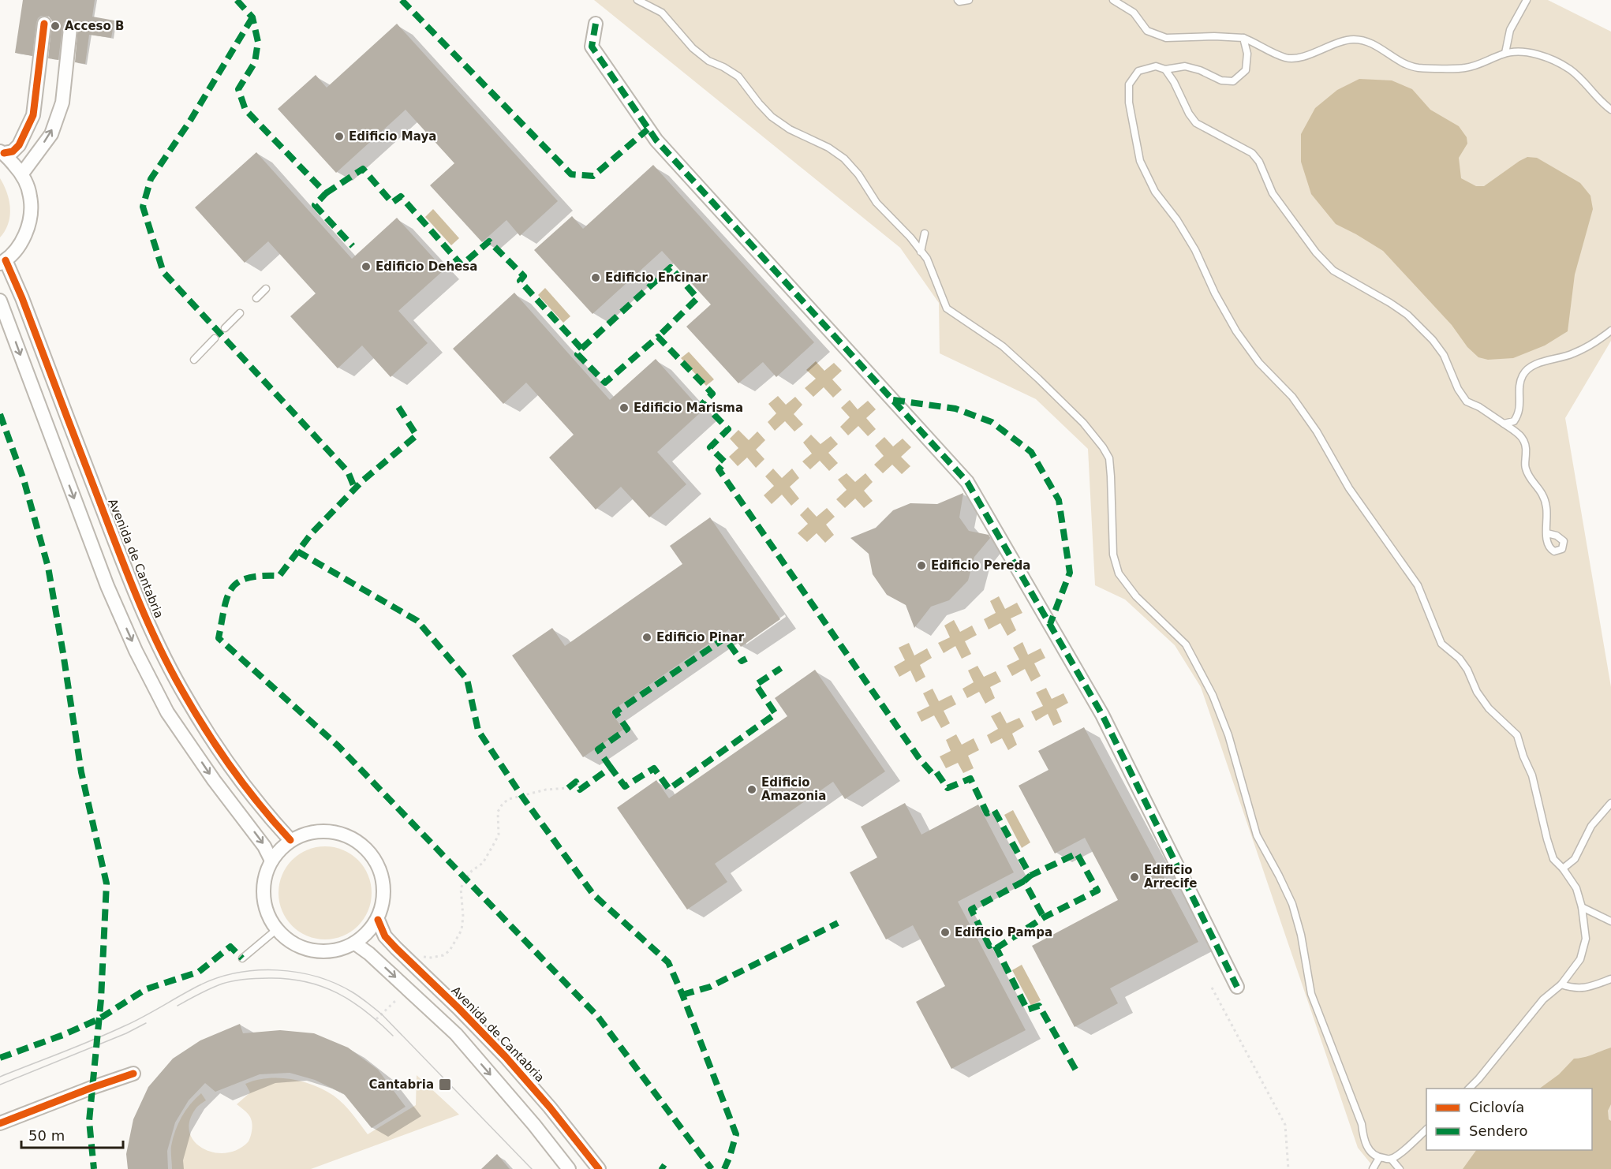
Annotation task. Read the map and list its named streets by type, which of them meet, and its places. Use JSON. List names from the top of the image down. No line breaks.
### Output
{"streets":{"street":["Avenida de Cantabria"]},"places":{"other":["Acceso B","Edificio Maya","Edificio Dehesa","Edificio Encinar","Edificio Marisma","Edificio Pereda","Edificio Pinar","Edificio Amazonia","Edificio Arrecife","Edificio Pampa"],"transit":["Cantabria"]},"legend":["Ciclovía","Sendero"],"scale_bar":"50 m"}
